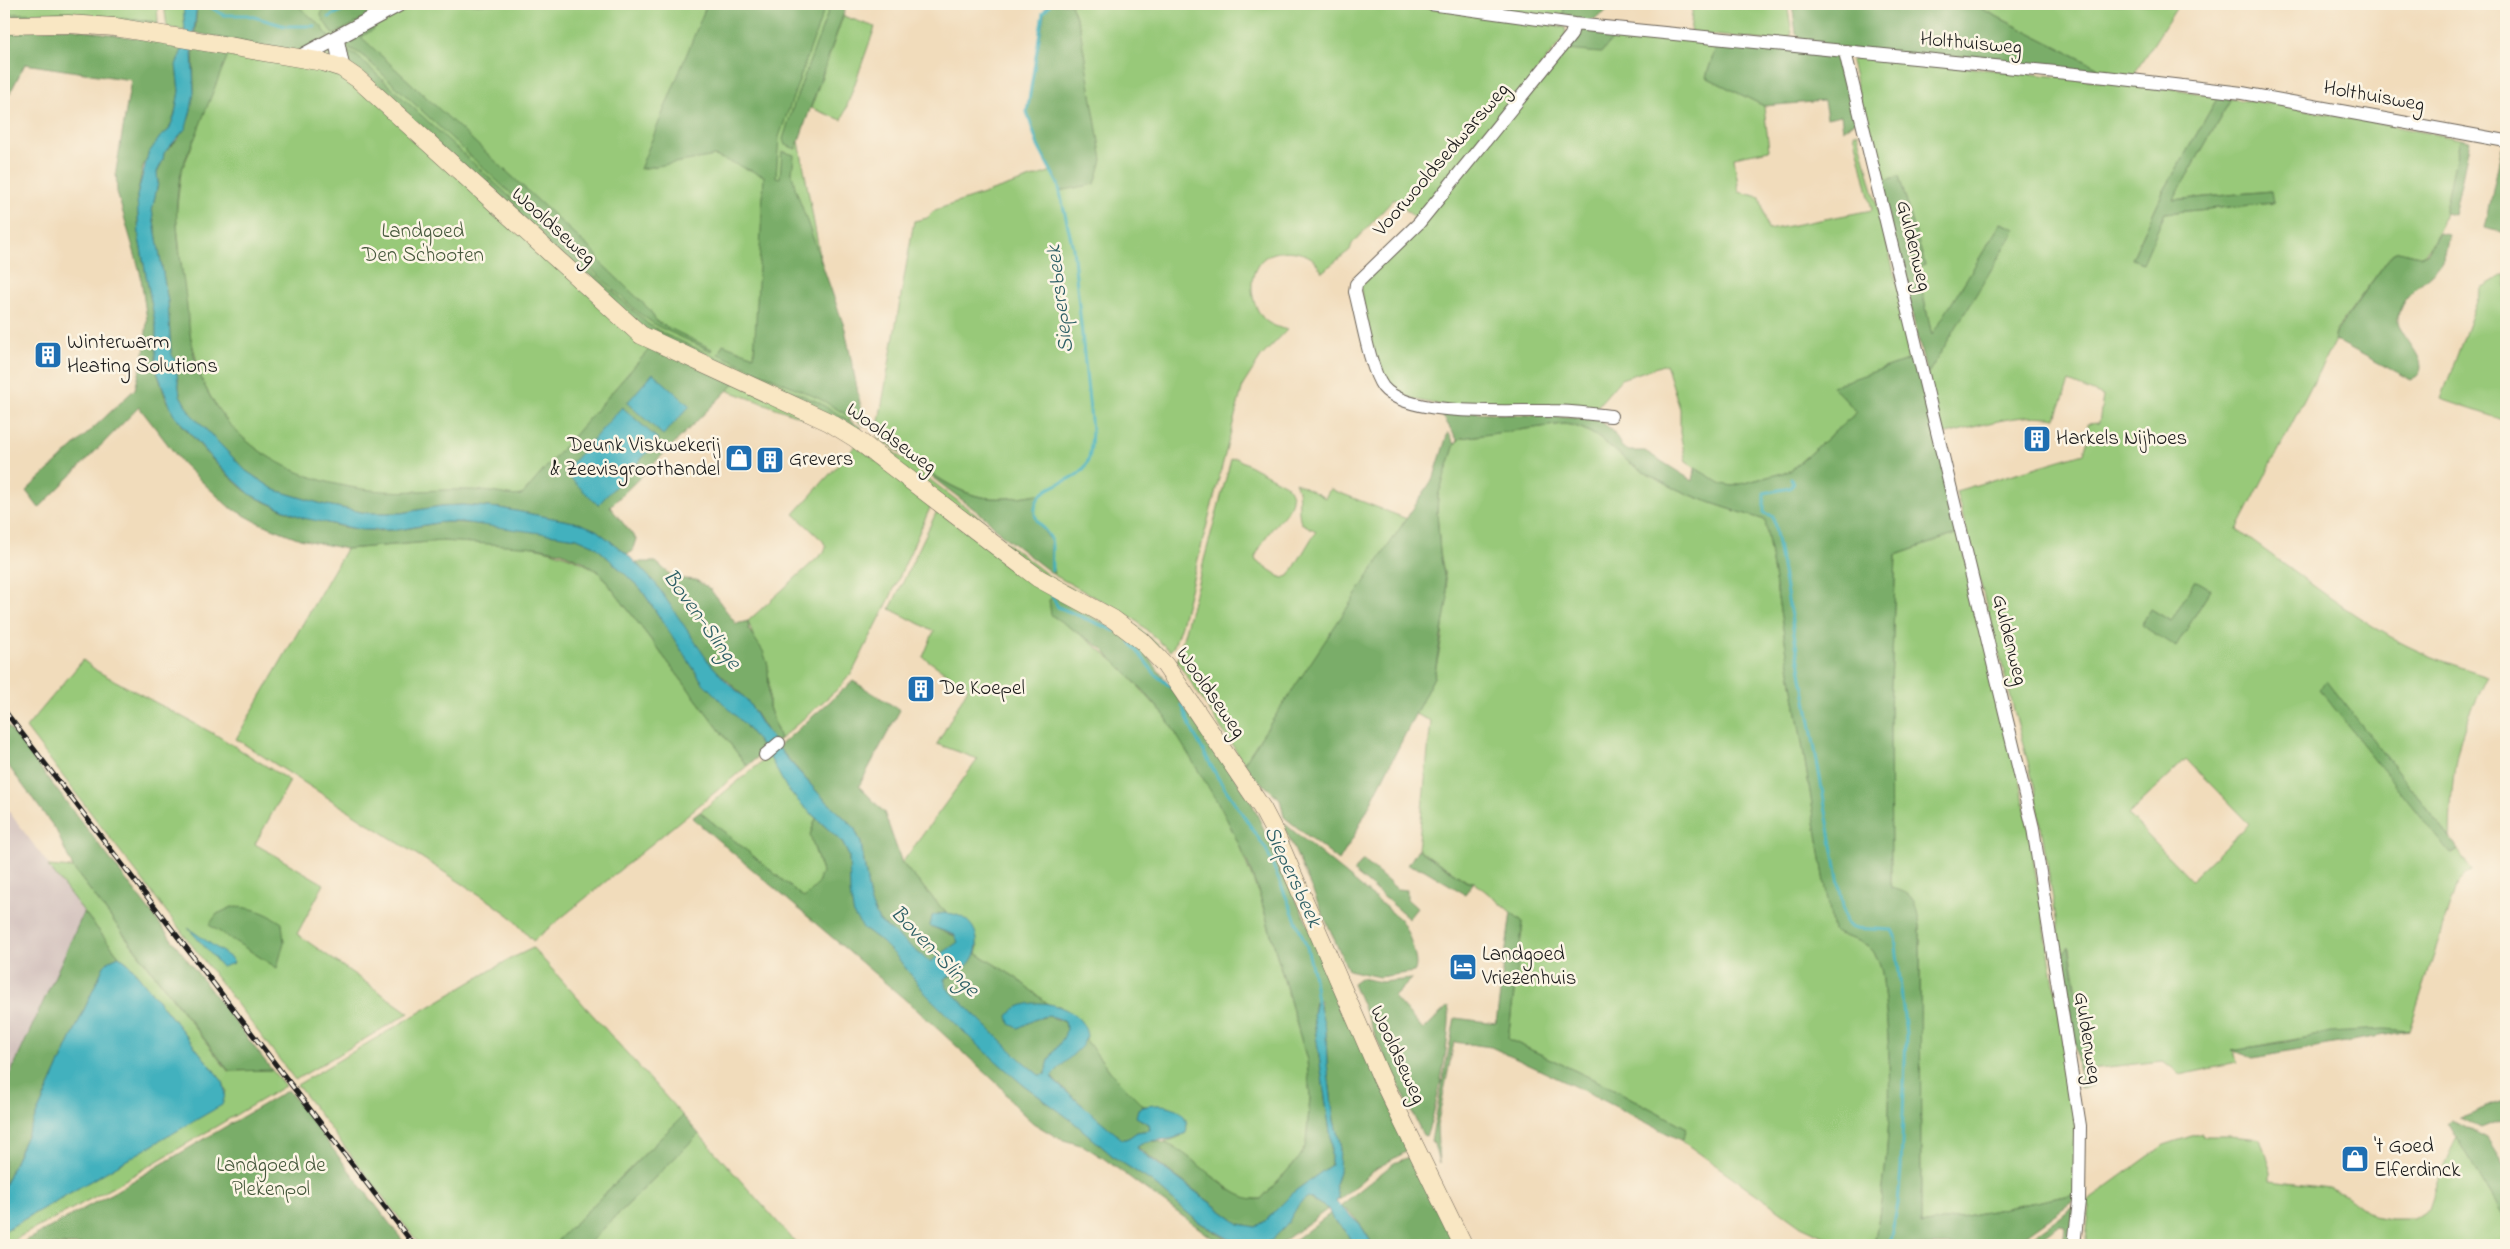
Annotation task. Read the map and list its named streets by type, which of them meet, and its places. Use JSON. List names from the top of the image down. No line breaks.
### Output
{"streets":{"main road":["Wooldseweg"],"street":["Holthuisweg","Voorwooldsedwarsweg","Guldenweg"]},"crossings":[["Holthuisweg","Voorwooldsedwarsweg"],["Holthuisweg","Guldenweg"]],"water":["Siepersbeek","Boven-Slinge"],"parks":["Landgoed Den Schooten","Landgoed de Plekenpol"],"places":{"building":["Winterwarm Heating Solutions","Harkels Nijhoes","Grevers","De Koepel"],"shop":["Deunk Viskwekerij & Zeevisgroothandel","'t Goed Elferdinck"],"hotel":["Landgoed Vriezenhuis"]}}
